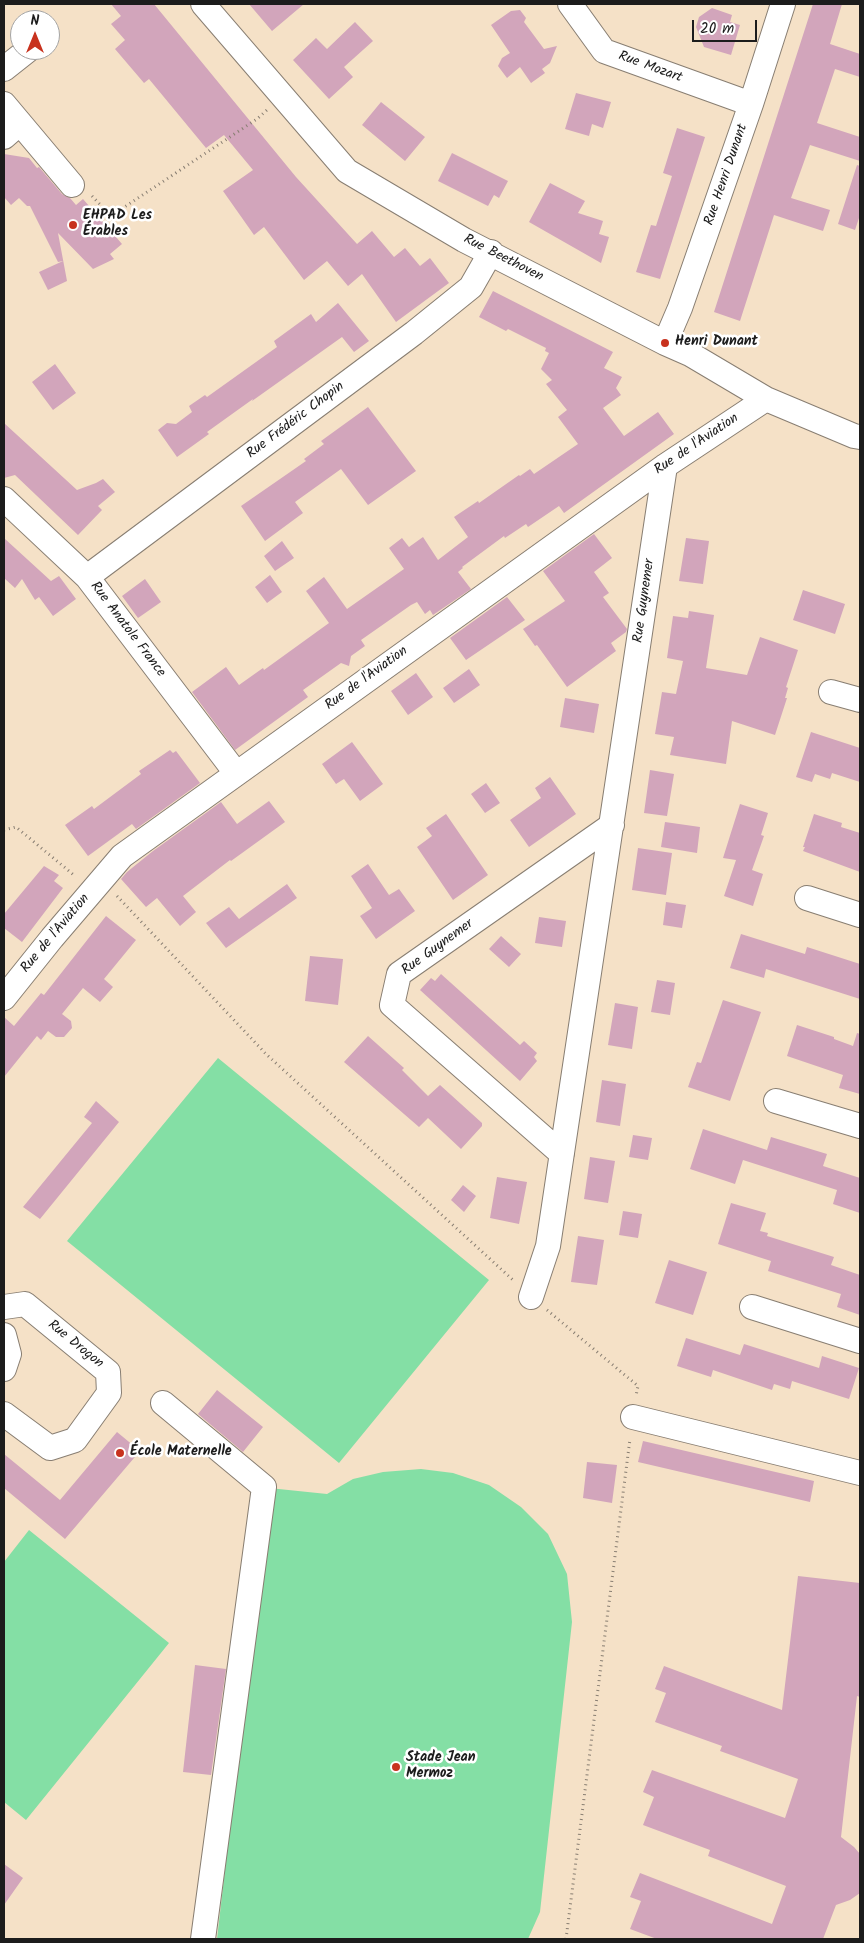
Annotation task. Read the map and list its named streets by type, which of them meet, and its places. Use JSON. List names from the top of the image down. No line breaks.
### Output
{"streets":{"street":["Rue Mozart","Rue Henri Dunant","Rue Beethoven","Rue Frédéric Chopin","Rue de l'Aviation","Rue Guynemer","Rue Anatole France","Rue Drogon"]},"crossings":[["Rue Mozart","Rue Henri Dunant"],["Rue Henri Dunant","Rue Beethoven"],["Rue Beethoven","Rue Frédéric Chopin"],["Rue Beethoven","Rue de l'Aviation"],["Rue Frédéric Chopin","Rue Anatole France"],["Rue de l'Aviation","Rue Guynemer"],["Rue de l'Aviation","Rue Anatole France"]],"places":["EHPAD Les Érables","Henri Dunant","École Maternelle","Stade Jean Mermoz"],"scale_bar":"20 m","north":"top"}
